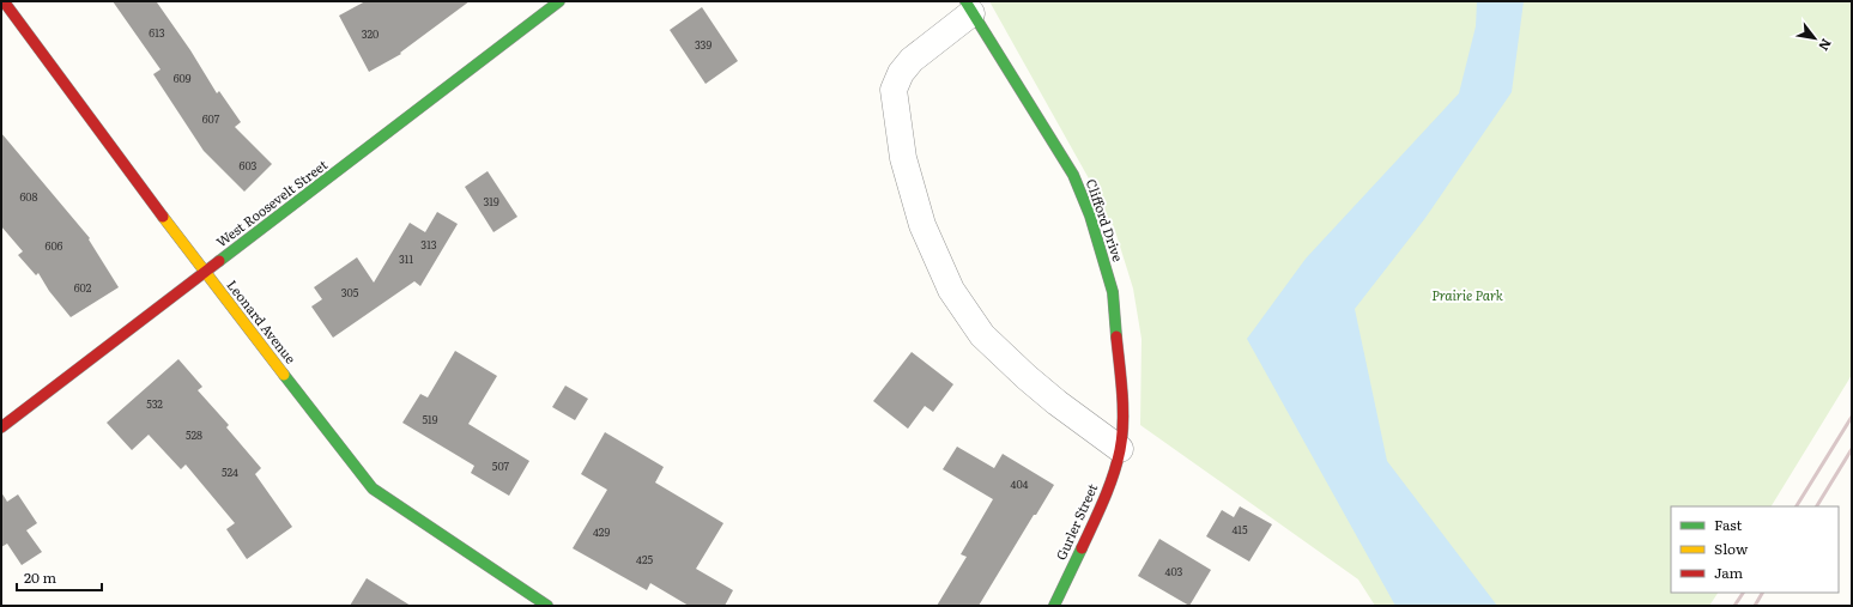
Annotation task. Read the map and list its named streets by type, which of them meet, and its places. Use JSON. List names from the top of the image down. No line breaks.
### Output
{"streets":{"street":["West Roosevelt Street","Clifford Drive","Leonard Avenue","Gurler Street"]},"crossings":[["West Roosevelt Street","Leonard Avenue"],["Clifford Drive","Gurler Street"]],"parks":["Prairie Park"],"house_numbers":["613","320","339","609","607","603","608","319","313","606","311","602","305","532","519","528","507","524","404","415","429","425","403"],"legend":["Fast","Slow","Jam"],"scale_bar":"20 m","north":"bottom right"}
